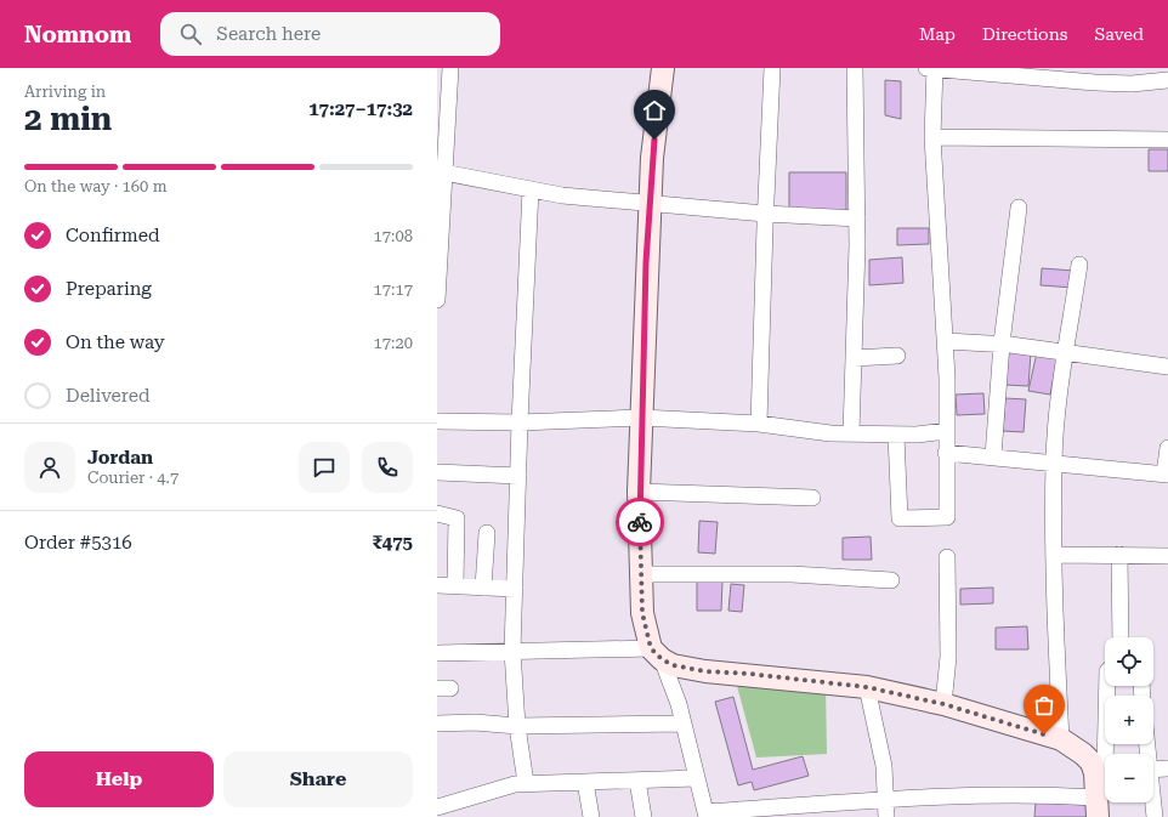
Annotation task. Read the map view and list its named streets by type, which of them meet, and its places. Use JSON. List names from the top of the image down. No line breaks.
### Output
{"page":{"header":"Nomnom","search":"Search here","nav":["Map","Directions","Saved"],"heading":["2 min","Arriving in","17:27–17:32"],"panel":["Jordan","Courier · 4.7","Order #5316","₹475"],"bar":"On the way · 160 m","list":[["Confirmed","17:08"],["Preparing","17:17"],["On the way","17:20"],"Delivered"],"map_buttons":["+","−"],"buttons":["Help","Share"]}}
